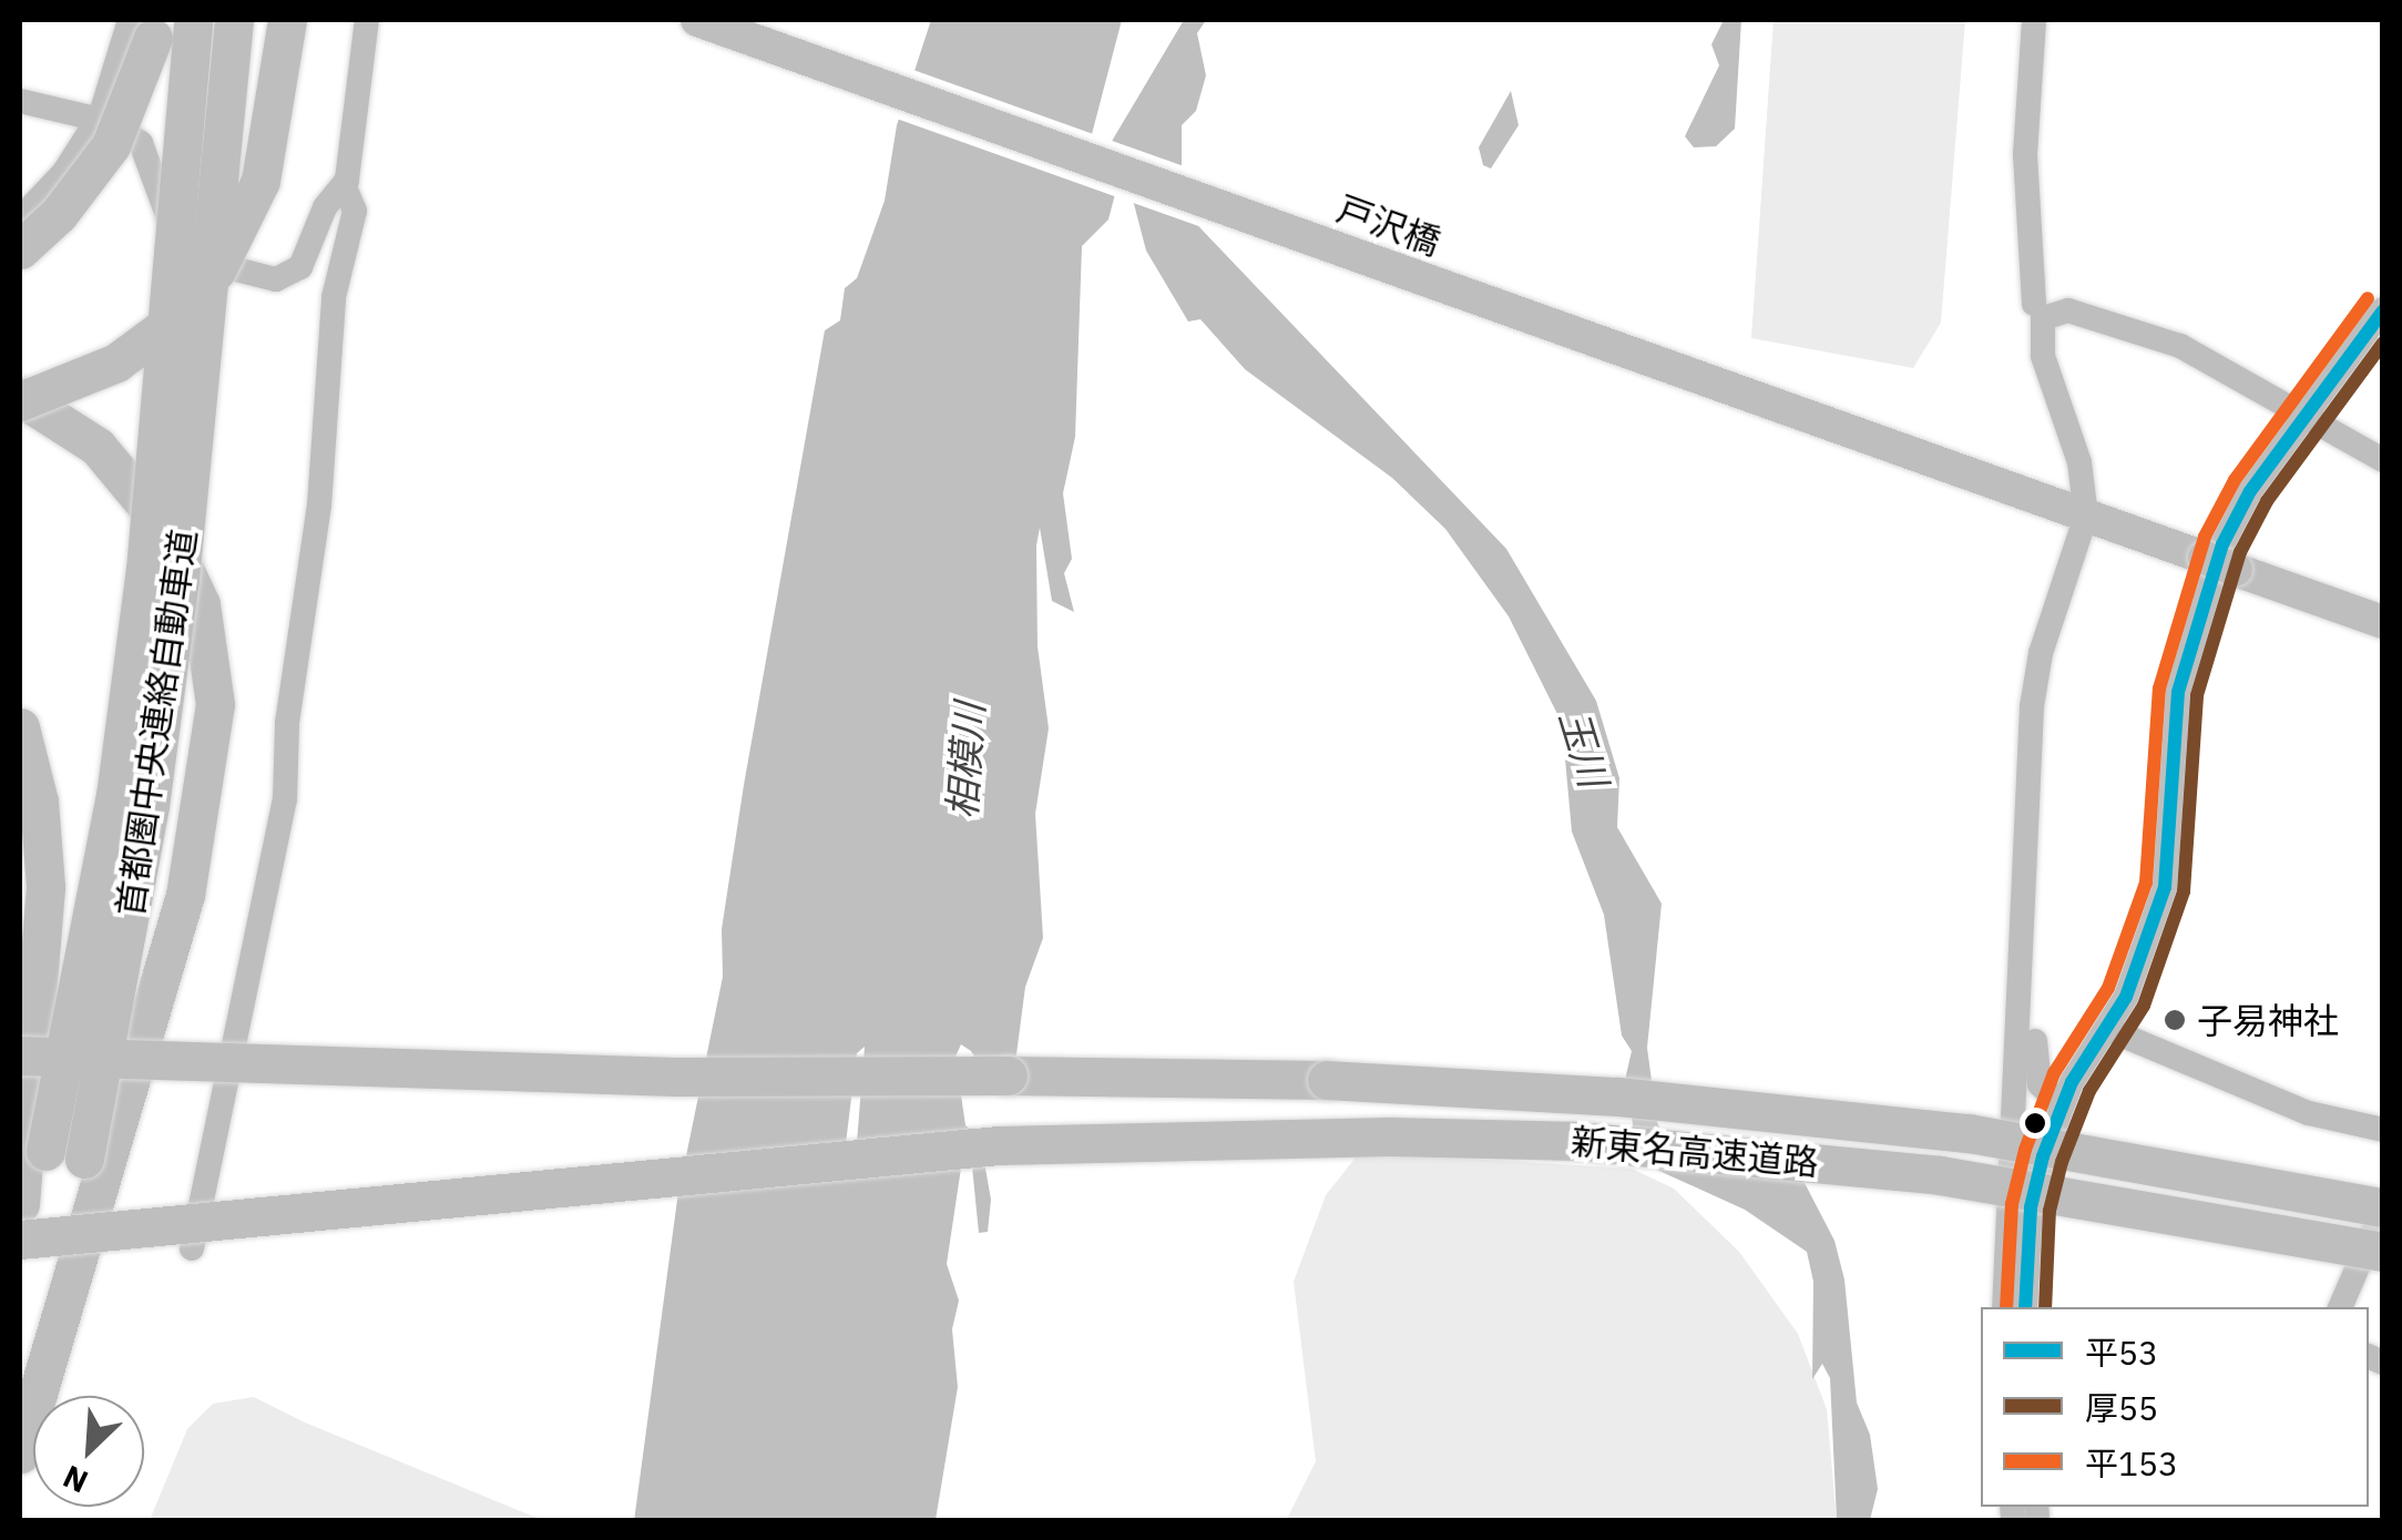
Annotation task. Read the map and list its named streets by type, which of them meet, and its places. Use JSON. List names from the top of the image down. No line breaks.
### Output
{"streets":{"highway":["首都圏中央連絡自動車道","新東名高速道路"],"main road":["戸沢橋"]},"water":["玉川","相模川"],"places":["子易神社"],"lines":["transit line 平153","transit line 平53","transit line 厚55"],"legend":["平53","厚55","平153"],"north":"bottom left"}
